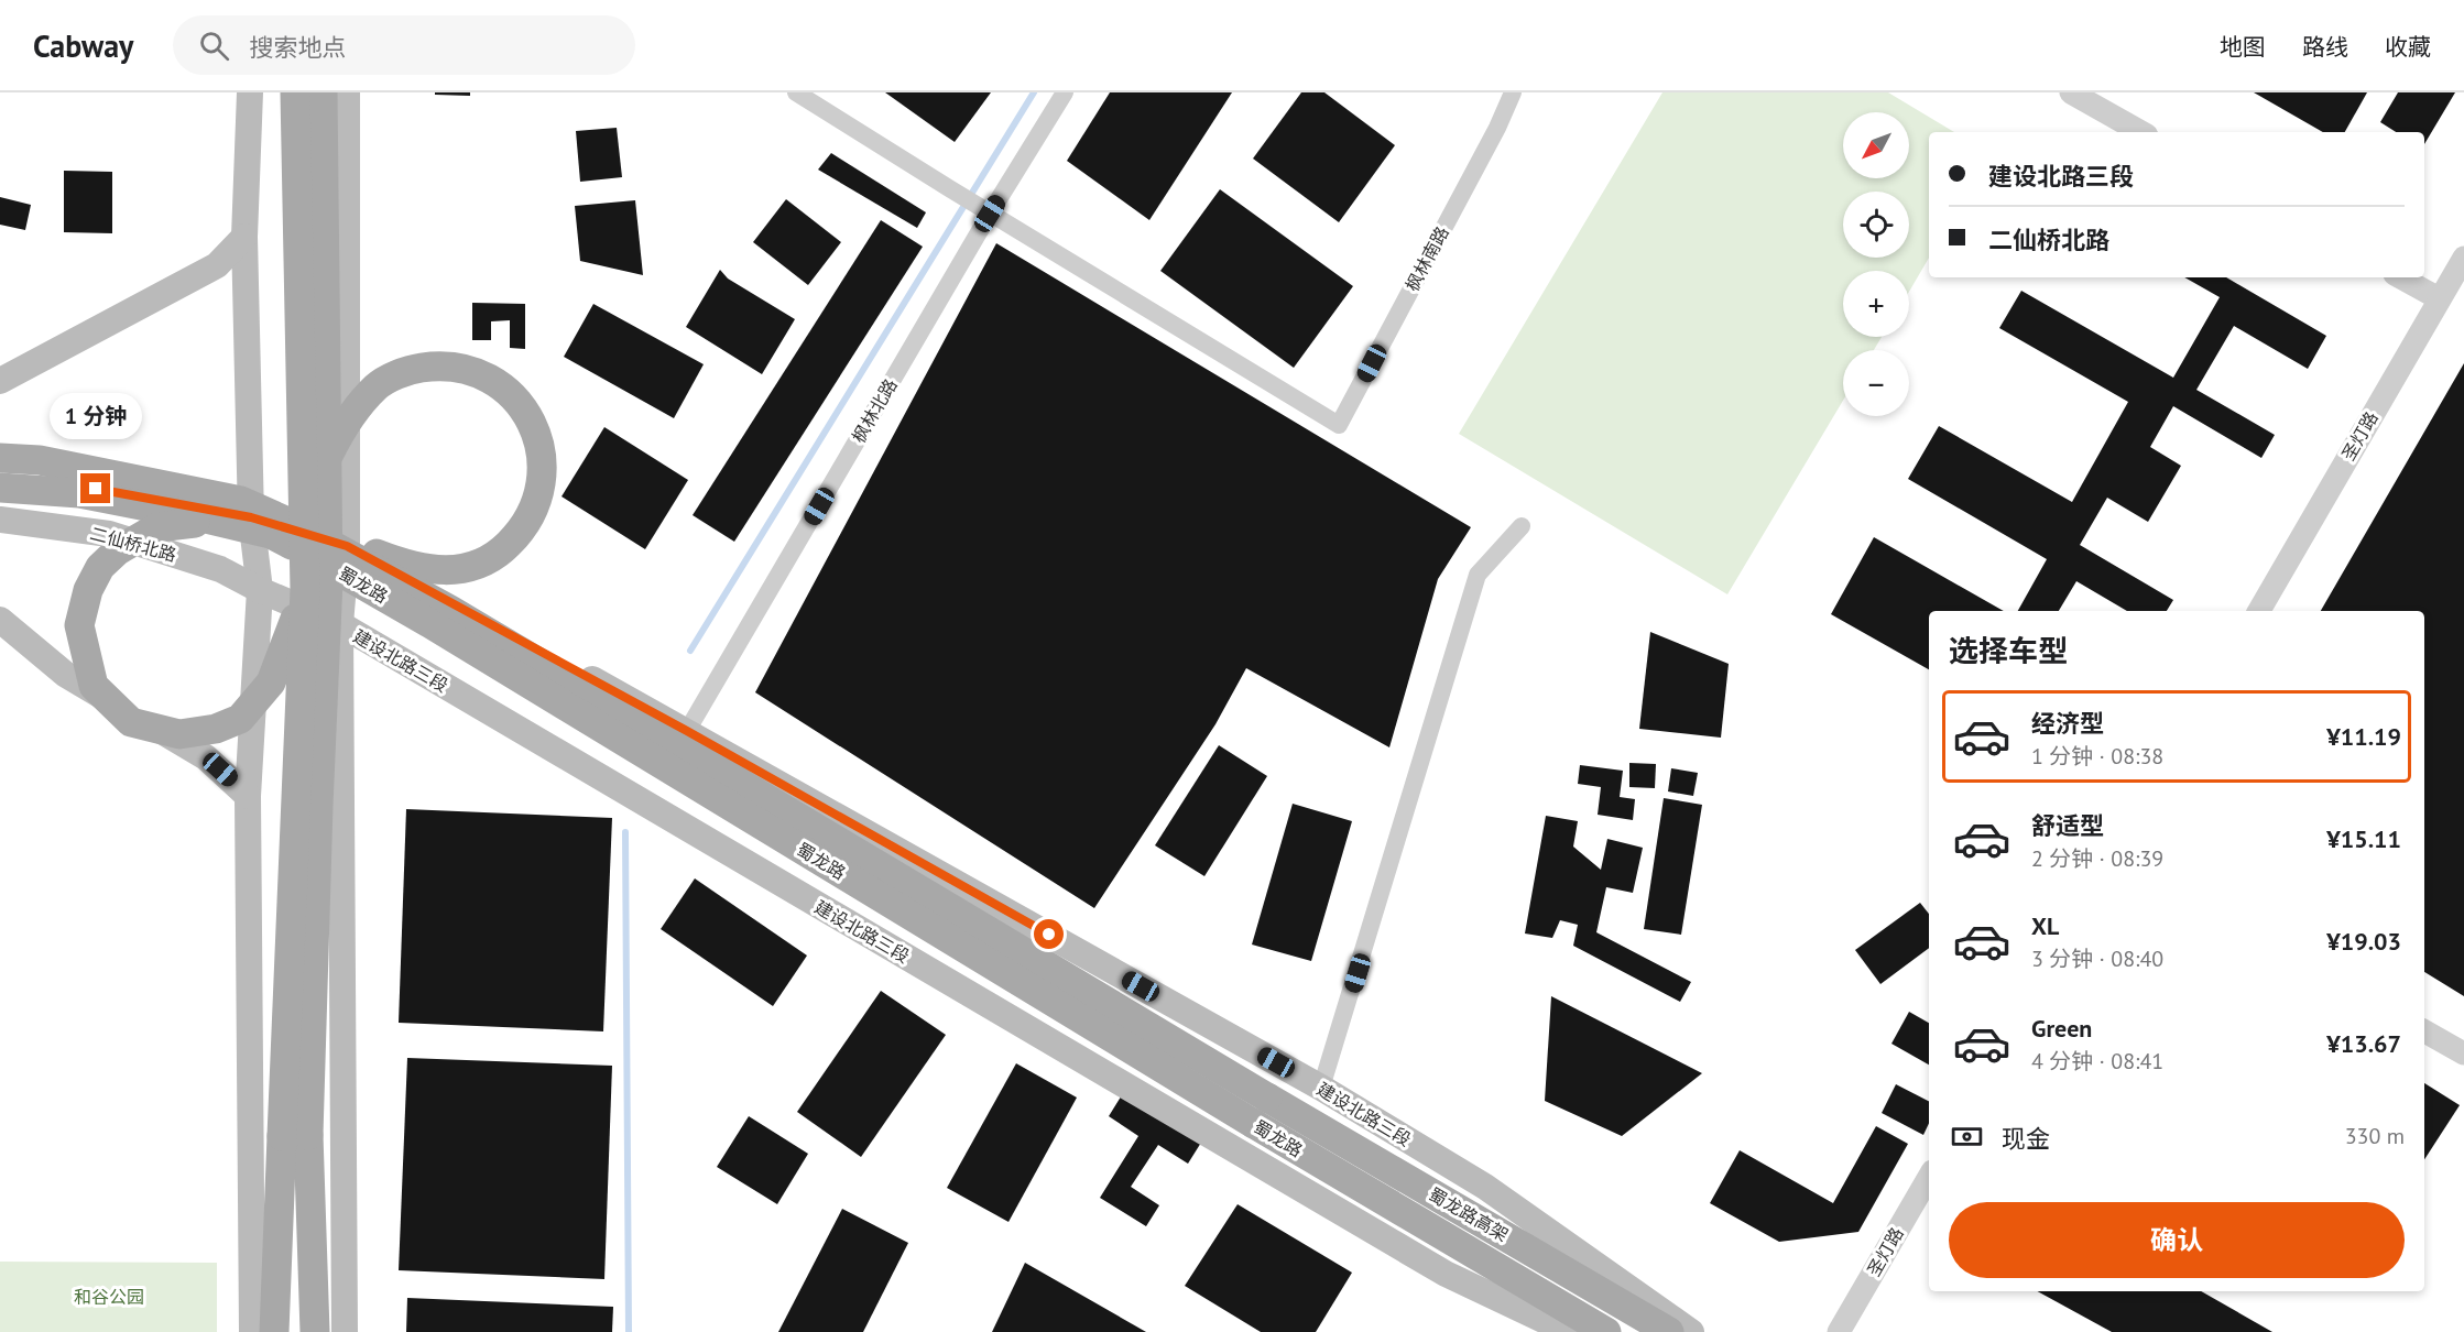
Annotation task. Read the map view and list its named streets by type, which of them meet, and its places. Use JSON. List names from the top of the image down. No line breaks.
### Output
{"streets":{"main road":["二仙桥北路","蜀龙路","建设北路三段","蜀龙路高架"],"street":["枫林南路","枫林北路","圣灯路"]},"crossings":[["枫林南路","枫林北路"],["枫林北路","建设北路三段"],["二仙桥北路","建设北路三段"],["蜀龙路","蜀龙路高架"]],"parks":["和谷公园"],"north":"bottom left","page":{"header":"Cabway","search":"搜索地点","nav":["地图","路线","收藏"],"map_buttons":["+","−"],"banner":["建设北路三段","二仙桥北路"],"bubble":"1 分钟","heading":"选择车型","list":[{"name":"经济型","note":"1 分钟 · 08:38","value":"¥11.19"},{"name":"舒适型","note":"2 分钟 · 08:39","value":"¥15.11"},{"name":"XL","note":"3 分钟 · 08:40","value":"¥19.03"},{"name":"Green","note":"4 分钟 · 08:41","value":"¥13.67"}],"pay":["现金","330 m"],"buttons":"确认"}}
